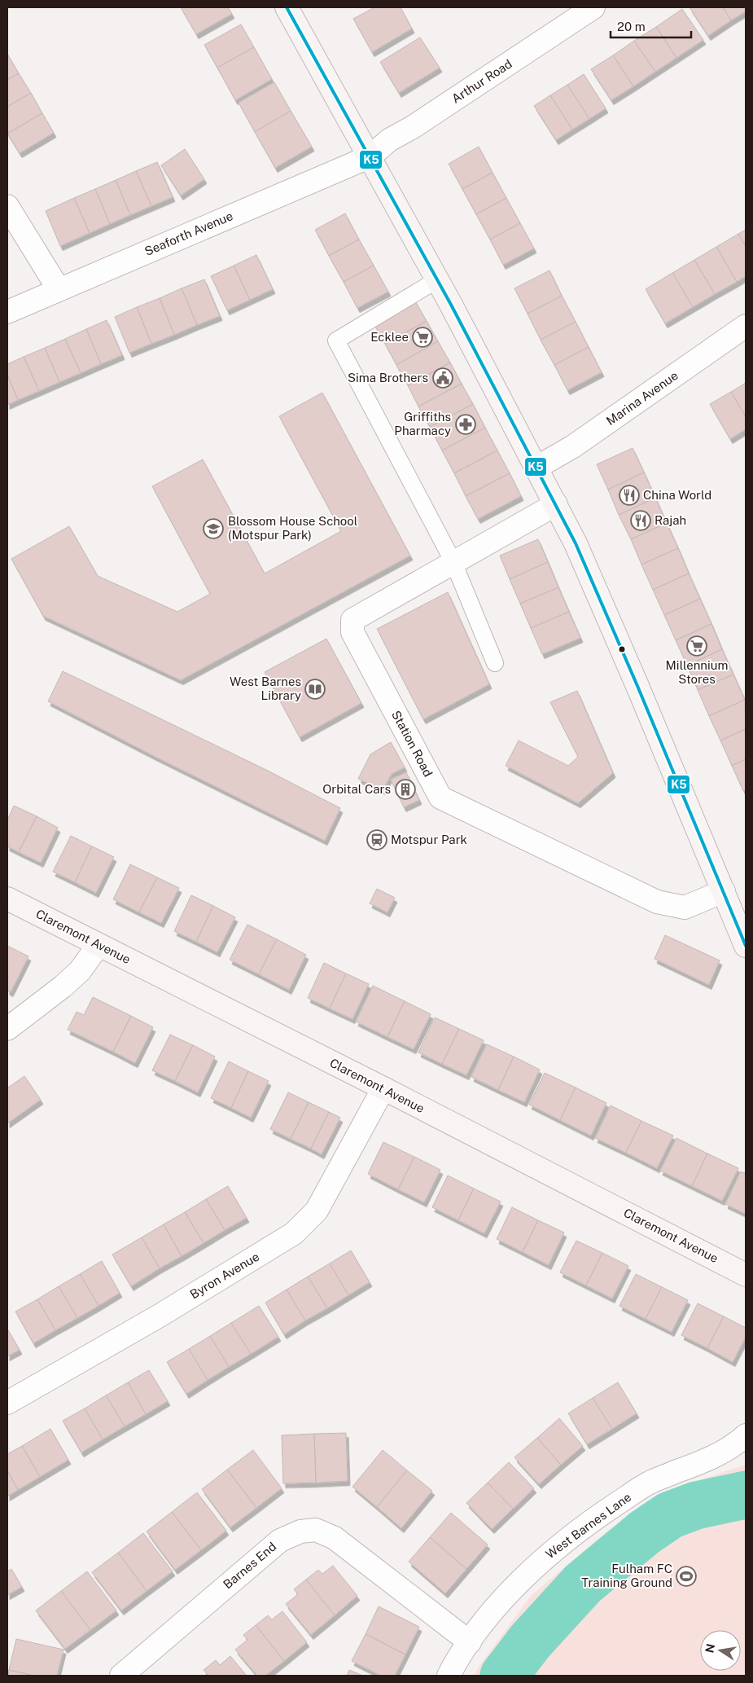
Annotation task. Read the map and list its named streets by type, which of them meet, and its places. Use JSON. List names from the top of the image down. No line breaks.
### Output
{"streets":{"street":["Arthur Road","Seaforth Avenue","Marina Avenue","Station Road","Claremont Avenue","Byron Avenue","West Barnes Lane","Barnes End"]},"crossings":[["Arthur Road","Seaforth Avenue"],["Claremont Avenue","Byron Avenue"],["West Barnes Lane","Barnes End"]],"places":{"supermarket":["Ecklee","Millennium Stores"],"public building":["Sima Brothers"],"pharmacy":["Griffiths Pharmacy"],"restaurant":["China World","Rajah"],"school or university":["Blossom House School (Motspur Park)"],"library":["West Barnes Library"],"building":["Orbital Cars"],"station":["Motspur Park"],"sports":["Fulham FC Training Ground"]},"lines":["transit line K5"],"scale_bar":"20 m","north":"left"}
